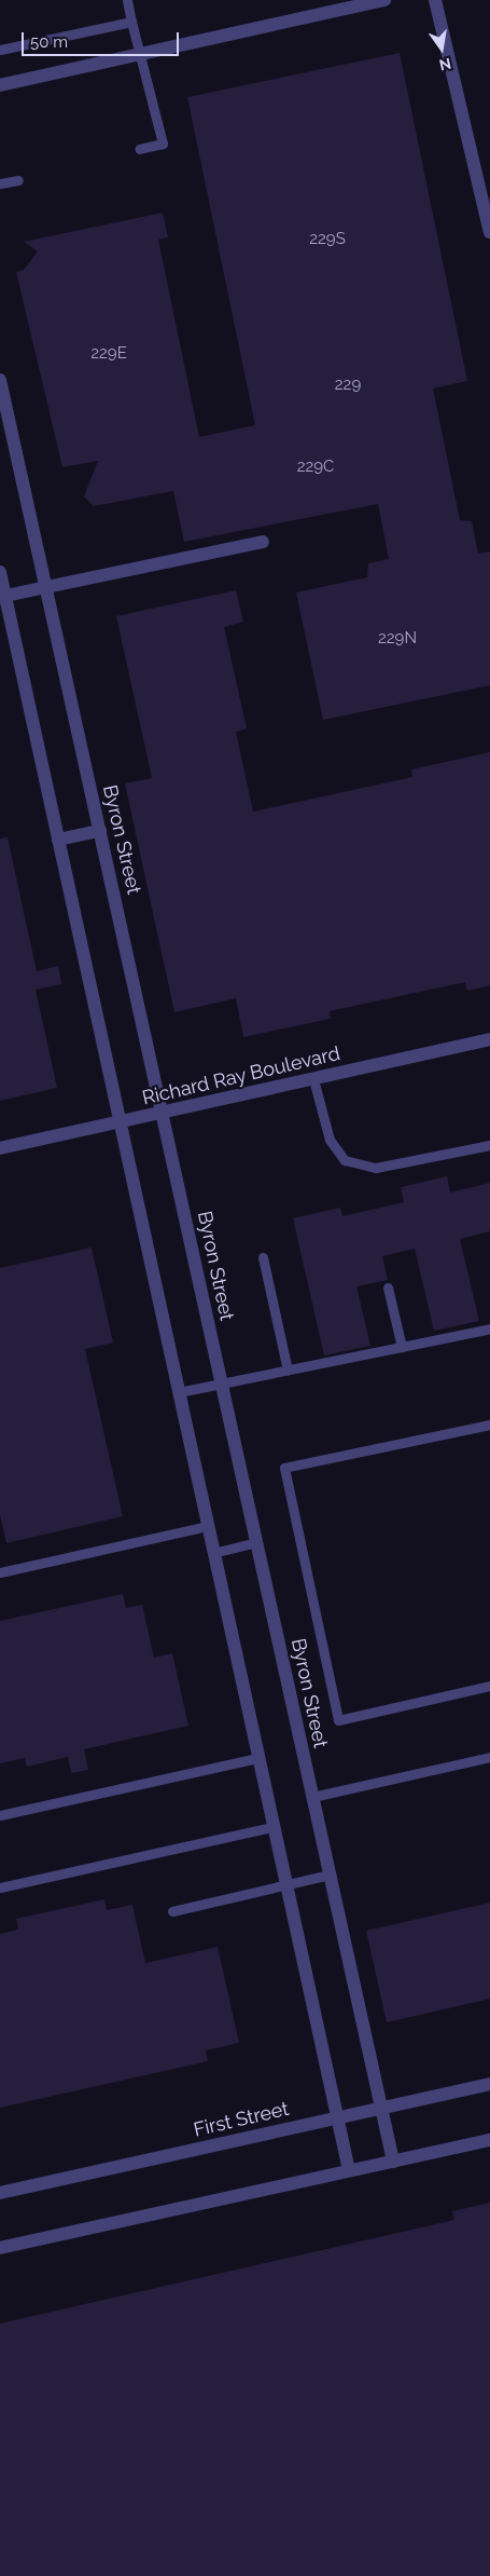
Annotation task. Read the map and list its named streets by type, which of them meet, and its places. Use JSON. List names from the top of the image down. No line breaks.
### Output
{"streets":{"street":["Byron Street","Richard Ray Boulevard","First Street"]},"crossings":[["Byron Street","Richard Ray Boulevard"],["Byron Street","First Street"]],"house_numbers":["229S","229E","229","229C","229N"],"scale_bar":"50 m","north":"bottom"}
